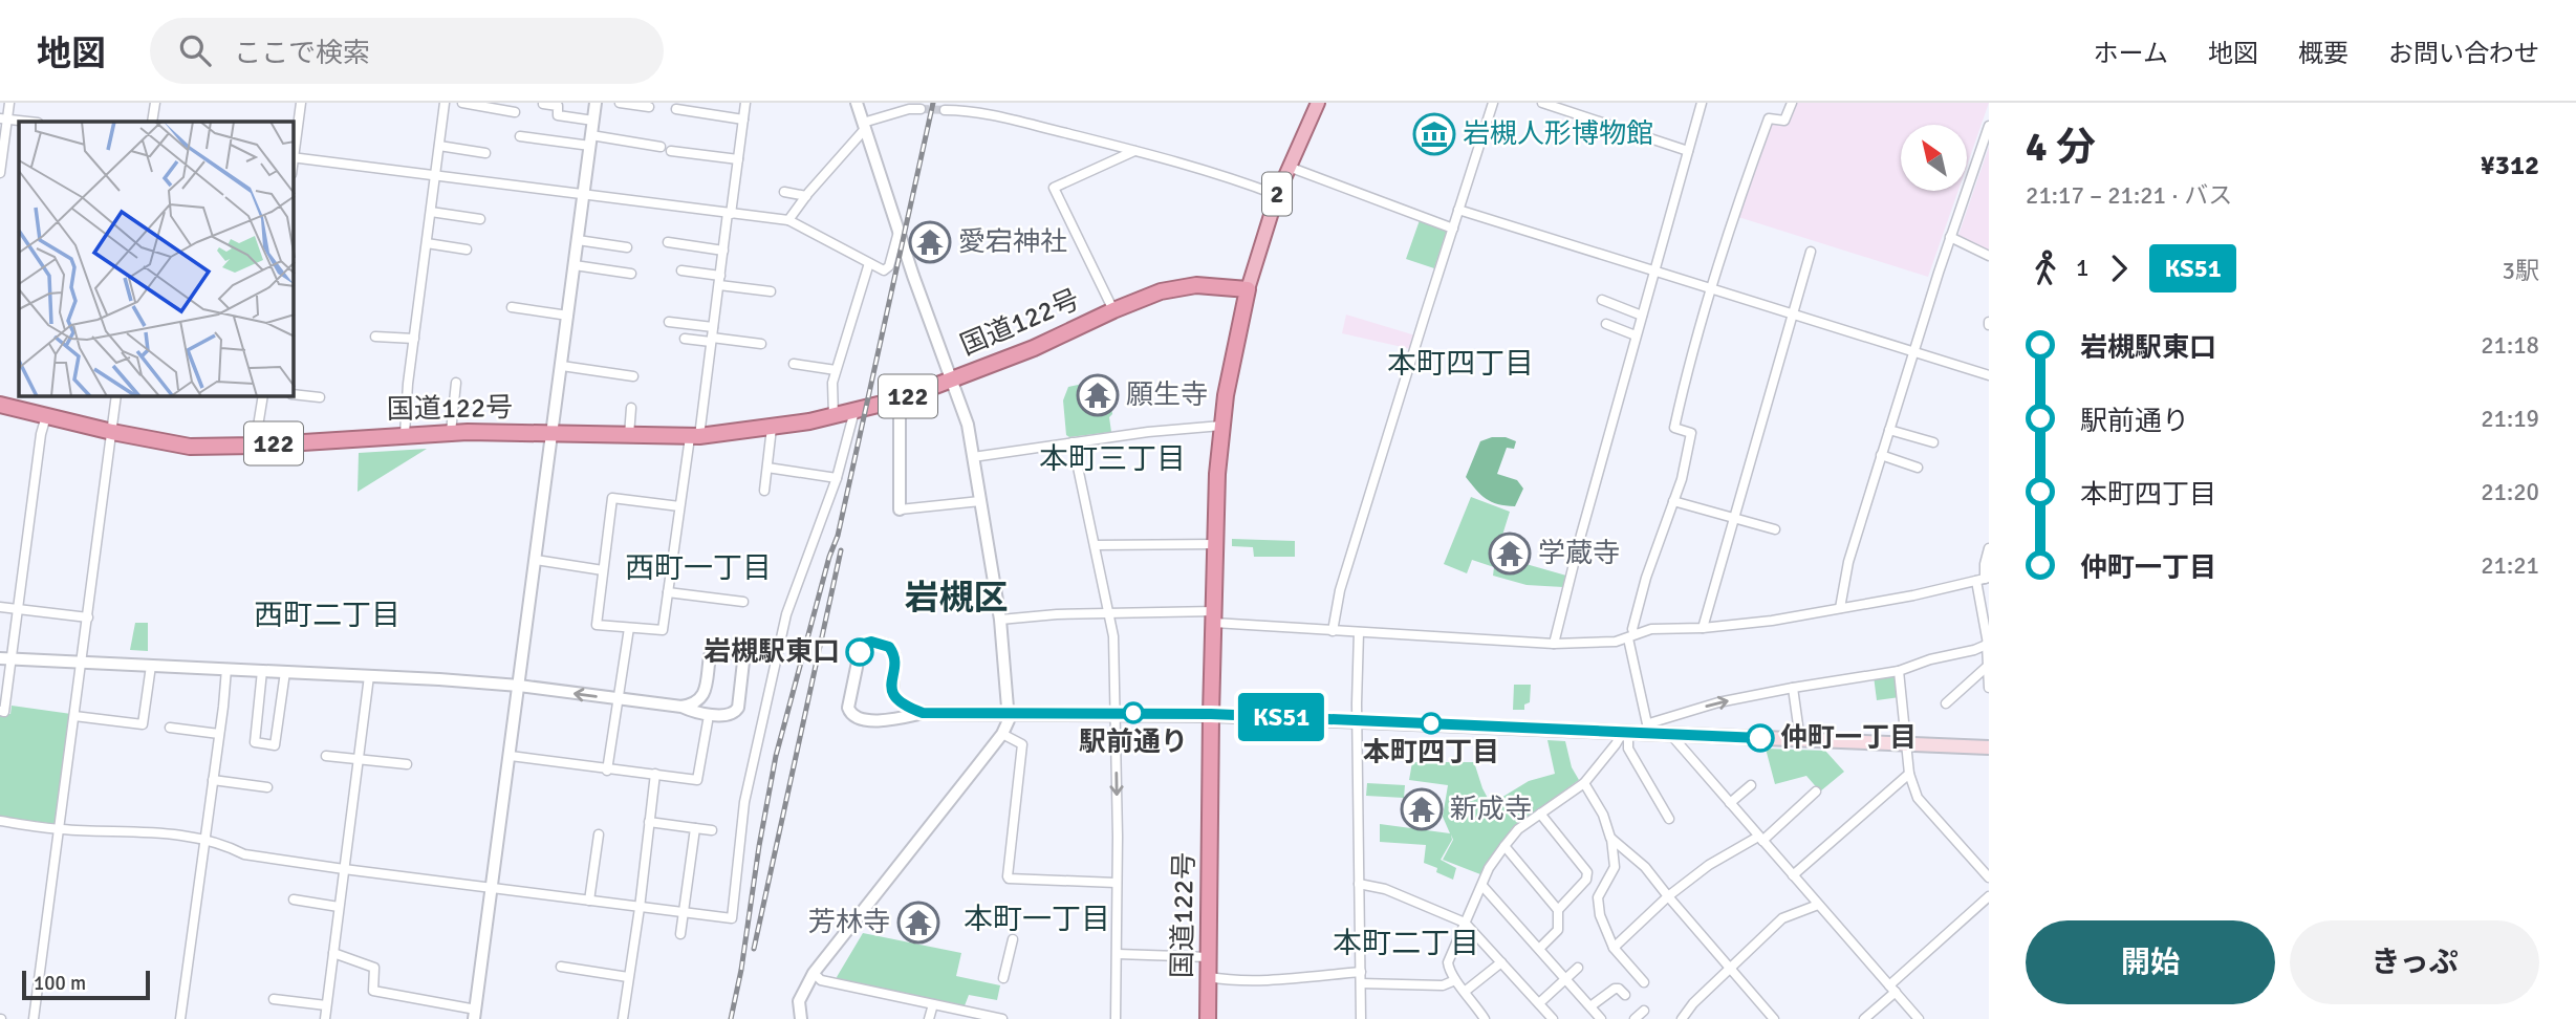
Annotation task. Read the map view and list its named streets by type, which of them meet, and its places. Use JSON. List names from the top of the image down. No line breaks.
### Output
{"streets":{"highway":["国道122号","122"],"main road":["2"]},"crossings":[["2","国道122号"]],"districts":["本町四丁目","本町三丁目","西町一丁目","岩槻区","西町二丁目","本町一丁目","本町二丁目"],"places":{"museum":["岩槻人形博物館"],"temple":["愛宕神社","願生寺","学蔵寺","新成寺","芳林寺"],"other":["岩槻駅東口","駅前通り","本町四丁目","仲町一丁目"]},"lines":["bus line KS51"],"scale_bar":"100 m","north":"top left","page":{"header":"地図","search":"ここで検索","nav":["ホーム","地図","概要","お問い合わせ"],"on_map":"KS51","heading":["4 分","21:17 – 21:21 · バス","¥312"],"legs":["1","KS51","3駅"],"list":[{"name":"岩槻駅東口","value":"21:18"},{"name":"駅前通り","value":"21:19"},{"name":"本町四丁目","value":"21:20"},{"name":"仲町一丁目","value":"21:21"}],"buttons":["開始","きっぷ"],"scale":"100 m"}}
